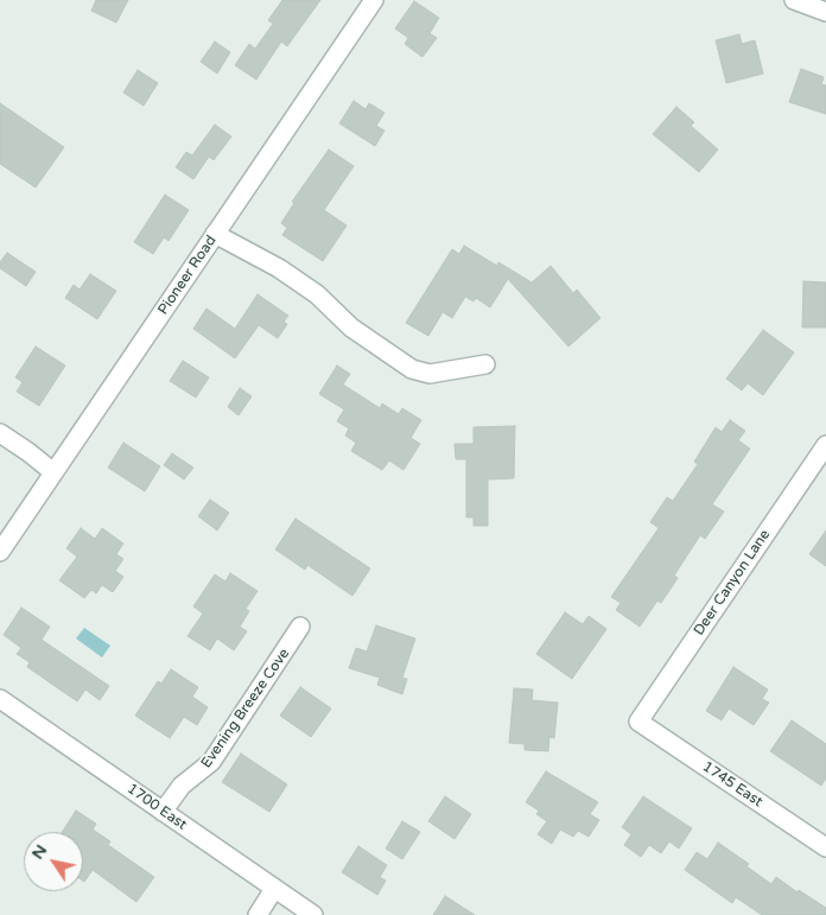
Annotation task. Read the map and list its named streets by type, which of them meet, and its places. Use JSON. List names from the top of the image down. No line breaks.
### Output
{"streets":{"street":["Pioneer Road","Deer Canyon Lane","Evening Breeze Cove","1745 East","1700 East"]},"crossings":[["Deer Canyon Lane","1745 East"],["Evening Breeze Cove","1700 East"]],"north":"top left"}
